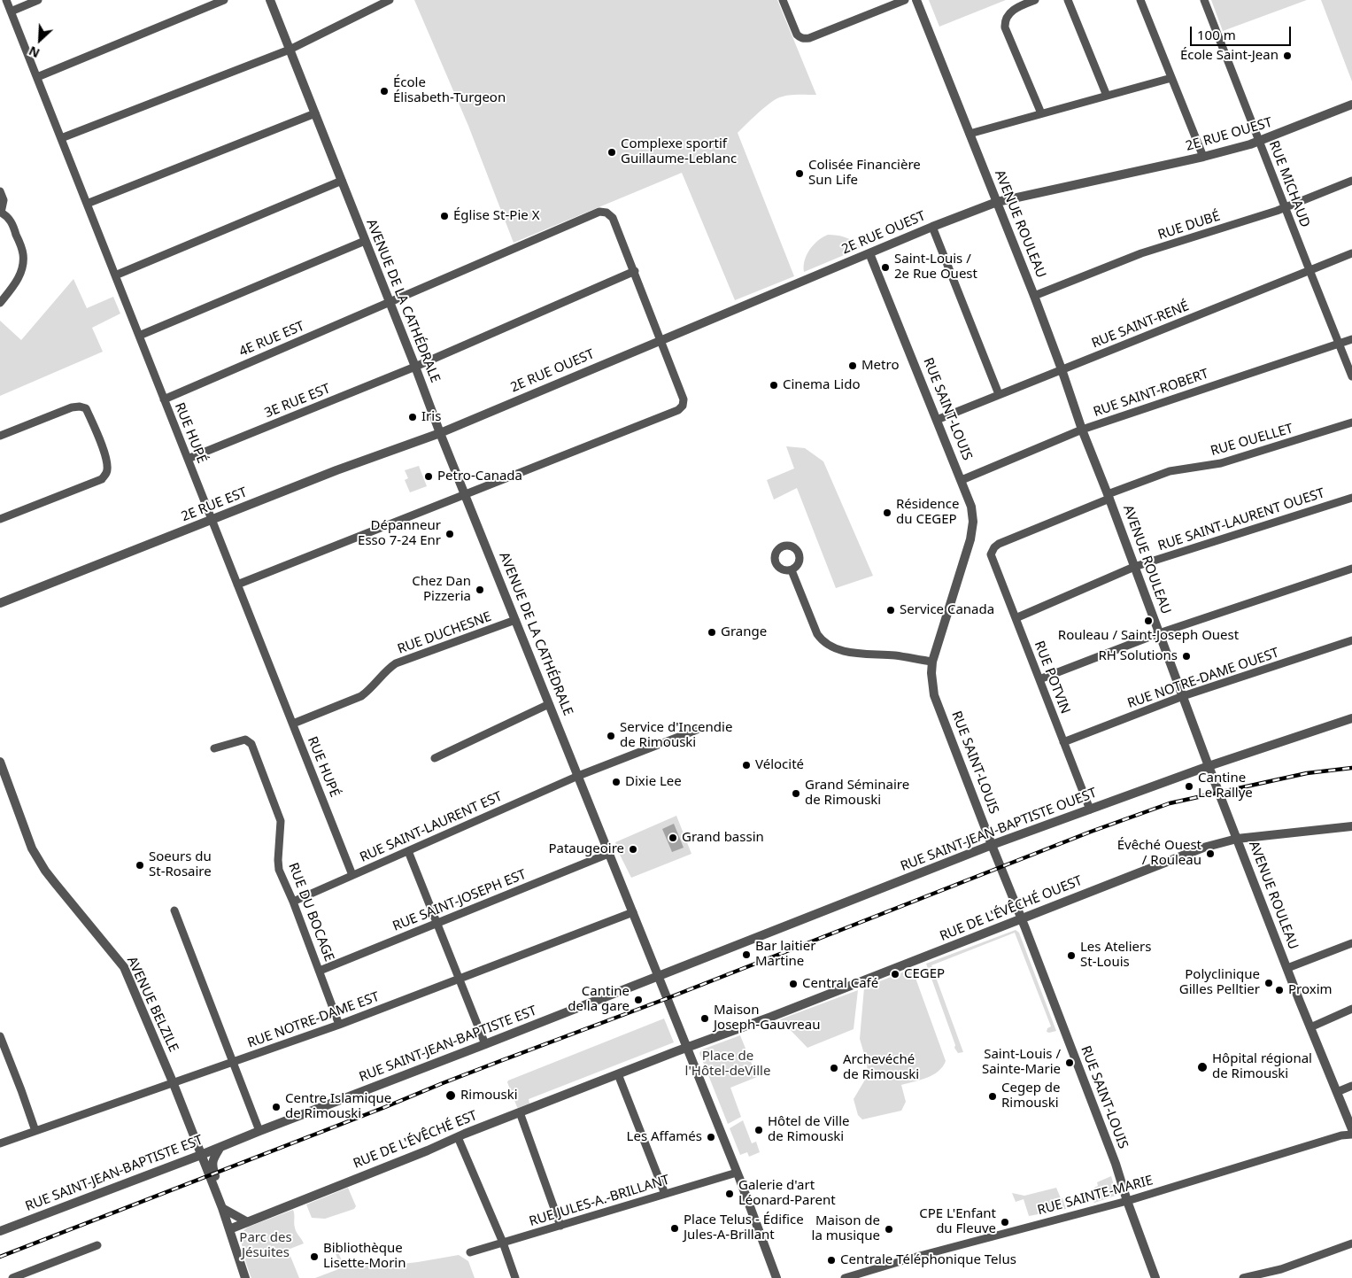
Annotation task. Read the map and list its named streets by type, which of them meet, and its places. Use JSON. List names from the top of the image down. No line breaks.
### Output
{"streets":{"street":["2E RUE OUEST","RUE MICHAUD","AVENUE ROULEAU","RUE DUBÉ","AVENUE DE LA CATHÉDRALE","RUE SAINT-RENÉ","4E RUE EST","RUE SAINT-ROBERT","3E RUE EST","RUE SAINT-LOUIS","RUE HUPÉ","RUE OUELLET","2E RUE EST","RUE SAINT-LAURENT OUEST","RUE DUCHESNE","RUE POTVIN","RUE NOTRE-DAME OUEST","RUE SAINT-LAURENT EST","RUE SAINT-JEAN-BAPTISTE OUEST","RUE SAINT-JOSEPH EST","RUE DE L'ÉVÊCHÉ OUEST","RUE DU BOCAGE","AVENUE BELZILE","RUE NOTRE-DAME EST","RUE SAINT-JEAN-BAPTISTE EST","RUE DE L'ÉVÊCHÉ EST","RUE SAINTE-MARIE","RUE JULES-A.-BRILLANT"]},"crossings":[["2E RUE OUEST","RUE MICHAUD"],["2E RUE OUEST","AVENUE ROULEAU"],["2E RUE OUEST","AVENUE DE LA CATHÉDRALE"],["2E RUE OUEST","RUE SAINT-LOUIS"],["2E RUE OUEST","2E RUE EST"],["RUE MICHAUD","RUE DUBÉ"],["RUE MICHAUD","RUE SAINT-RENÉ"],["RUE MICHAUD","RUE SAINT-ROBERT"],["AVENUE ROULEAU","RUE DUBÉ"],["AVENUE ROULEAU","RUE SAINT-RENÉ"],["AVENUE ROULEAU","RUE SAINT-ROBERT"],["AVENUE ROULEAU","RUE OUELLET"],["AVENUE ROULEAU","RUE SAINT-LAURENT OUEST"],["AVENUE ROULEAU","RUE NOTRE-DAME OUEST"],["AVENUE ROULEAU","RUE SAINT-JEAN-BAPTISTE OUEST"],["AVENUE ROULEAU","RUE DE L'ÉVÊCHÉ OUEST"],["AVENUE DE LA CATHÉDRALE","4E RUE EST"],["AVENUE DE LA CATHÉDRALE","3E RUE EST"],["AVENUE DE LA CATHÉDRALE","2E RUE EST"],["AVENUE DE LA CATHÉDRALE","RUE DUCHESNE"],["AVENUE DE LA CATHÉDRALE","RUE SAINT-LAURENT EST"],["AVENUE DE LA CATHÉDRALE","RUE SAINT-JEAN-BAPTISTE OUEST"],["AVENUE DE LA CATHÉDRALE","RUE SAINT-JOSEPH EST"],["AVENUE DE LA CATHÉDRALE","RUE DE L'ÉVÊCHÉ OUEST"],["AVENUE DE LA CATHÉDRALE","RUE NOTRE-DAME EST"],["AVENUE DE LA CATHÉDRALE","RUE SAINT-JEAN-BAPTISTE EST"],["AVENUE DE LA CATHÉDRALE","RUE DE L'ÉVÊCHÉ EST"],["AVENUE DE LA CATHÉDRALE","RUE JULES-A.-BRILLANT"],["RUE SAINT-RENÉ","RUE SAINT-LOUIS"],["4E RUE EST","3E RUE EST"],["4E RUE EST","RUE HUPÉ"],["RUE SAINT-ROBERT","RUE SAINT-LOUIS"],["3E RUE EST","RUE HUPÉ"],["RUE SAINT-LOUIS","RUE SAINT-JEAN-BAPTISTE OUEST"],["RUE SAINT-LOUIS","RUE DE L'ÉVÊCHÉ OUEST"],["RUE SAINT-LOUIS","RUE SAINTE-MARIE"],["RUE HUPÉ","2E RUE EST"],["RUE HUPÉ","RUE DUCHESNE"],["RUE HUPÉ","RUE SAINT-LAURENT EST"],["RUE OUELLET","RUE POTVIN"],["RUE SAINT-LAURENT OUEST","RUE POTVIN"],["RUE POTVIN","RUE NOTRE-DAME OUEST"],["RUE POTVIN","RUE SAINT-JEAN-BAPTISTE OUEST"],["RUE SAINT-LAURENT EST","RUE DU BOCAGE"],["RUE SAINT-JEAN-BAPTISTE OUEST","RUE SAINT-JEAN-BAPTISTE EST"],["RUE SAINT-JOSEPH EST","RUE DU BOCAGE"],["RUE DE L'ÉVÊCHÉ OUEST","RUE DE L'ÉVÊCHÉ EST"],["RUE DU BOCAGE","RUE NOTRE-DAME EST"],["AVENUE BELZILE","RUE NOTRE-DAME EST"],["AVENUE BELZILE","RUE SAINT-JEAN-BAPTISTE EST"],["AVENUE BELZILE","RUE DE L'ÉVÊCHÉ EST"]],"parks":["Place de l'Hôtel-deVille","Parc des Jésuites"],"places":["École Saint-Jean","École Élisabeth-Turgeon","Complexe sportif Guillaume-Leblanc","Colisée Financière Sun Life","Église St-Pie X","Saint-Louis / 2e Rue Ouest","Metro","Cinema Lido","Iris","Petro-Canada","Résidence du CEGEP","Dépanneur Esso 7-24 Enr","Chez Dan Pizzeria","Service Canada","Rouleau / Saint-Joseph Ouest","Grange","RH Solutions","Service d'Incendie de Rimouski","Vélocité","Dixie Lee","Cantine Le Rallye","Grand Séminaire de Rimouski","Grand bassin","Pataugeoire","Évêché Ouest / Rouleau","Soeurs du St-Rosaire","Bar laitier Martine","Les Ateliers St-Louis","CEGEP","Polyclinique Gilles Pelltier","Central Café","Proxim","Cantine de la gare","Maison Joseph-Gauvreau","Saint-Louis / Sainte-Marie","Hôpital régional de Rimouski","Archevéché de Rimouski","Rimouski","Cegep de Rimouski","Centre Islamique de Rimouski","Hôtel de Ville de Rimouski","Les Affamés","Galerie d'art Léonard-Parent","CPE L'Enfant du Fleuve","Place Telus - Édifice Jules-A-Brillant","Maison de la musique","Bibliothèque Lisette-Morin","Centrale Téléphonique Telus"],"scale_bar":"100 m","north":"bottom left"}
